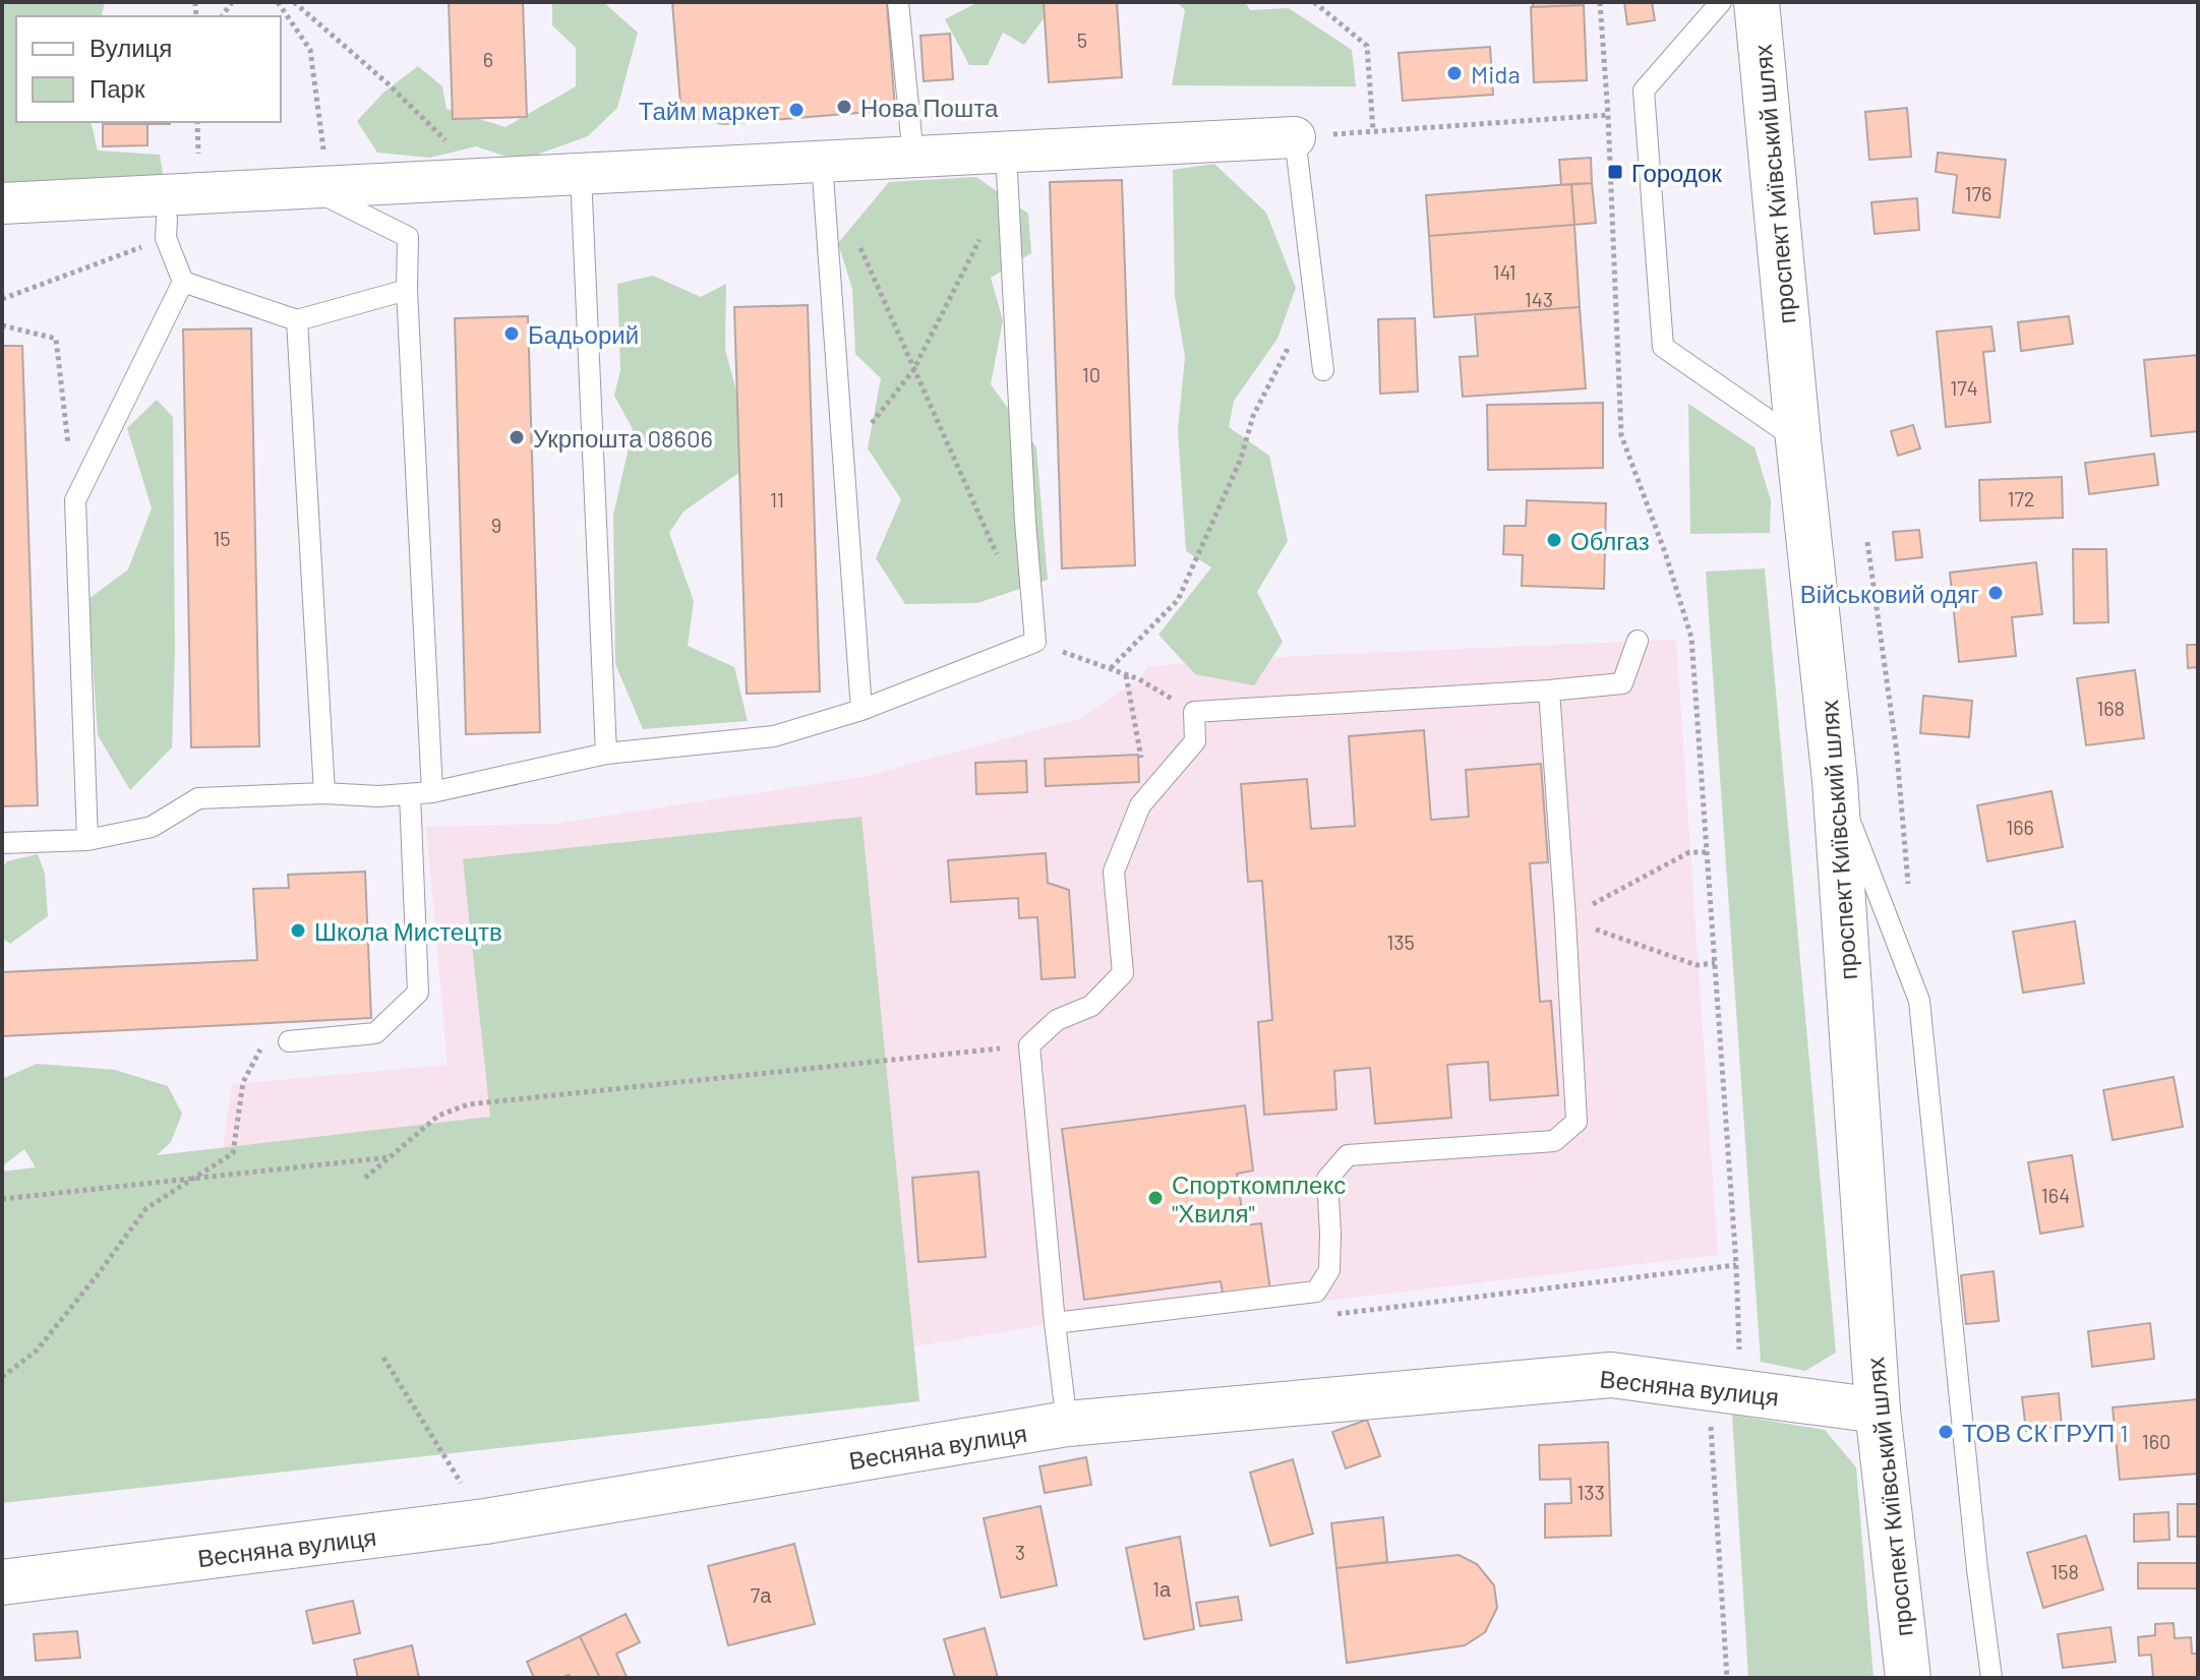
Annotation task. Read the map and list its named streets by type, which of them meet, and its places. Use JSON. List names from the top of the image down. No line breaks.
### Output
{"streets":{"street":["проспект Київський шлях","Весняна вулиця"]},"crossings":[["проспект Київський шлях","Весняна вулиця"]],"places":{"other":["Mida","Нова Пошта","Тайм маркет","Бадьорий","Укрпошта 08606","Облгаз","Військовий одяг","Школа Мистецтв","Спорткомплекс \"Хвиля\"","ТОВ СК ГРУП 1"],"transit":["Городок"]},"house_numbers":["5","6","176","141","143","10","174","172","11","9","15","168","166","135","164","160","133","3","158","1а","7а"],"legend":["Вулиця","Парк"]}
